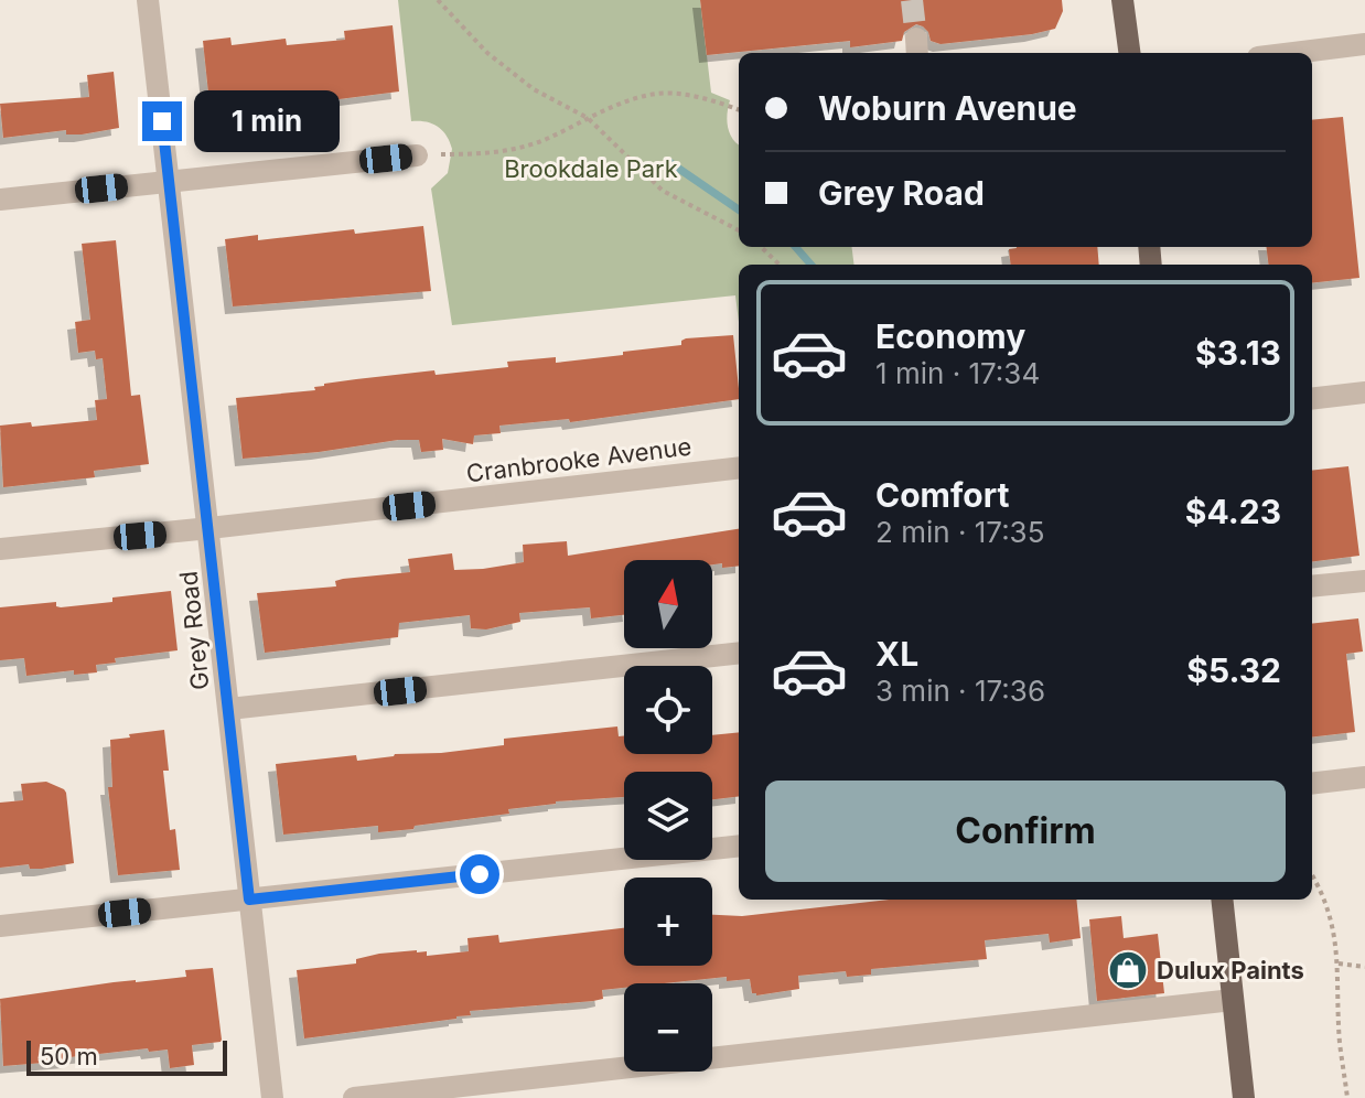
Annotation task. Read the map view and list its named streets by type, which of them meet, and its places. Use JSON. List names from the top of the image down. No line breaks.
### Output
{"streets":{"street":["Cranbrooke Avenue","Grey Road"]},"crossings":[["Cranbrooke Avenue","Grey Road"]],"parks":["Brookdale Park"],"places":{"shop":["Dulux Paints"]},"scale_bar":"50 m","north":"top","page":{"banner":["Woburn Avenue","Grey Road"],"bubble":"1 min","list":[{"name":"Economy","note":"1 min · 17:34","value":"$3.13"},{"name":"Comfort","note":"2 min · 17:35","value":"$4.23"},{"name":"XL","note":"3 min · 17:36","value":"$5.32"}],"map_buttons":["+","−"],"buttons":"Confirm","scale":"50 m"}}
